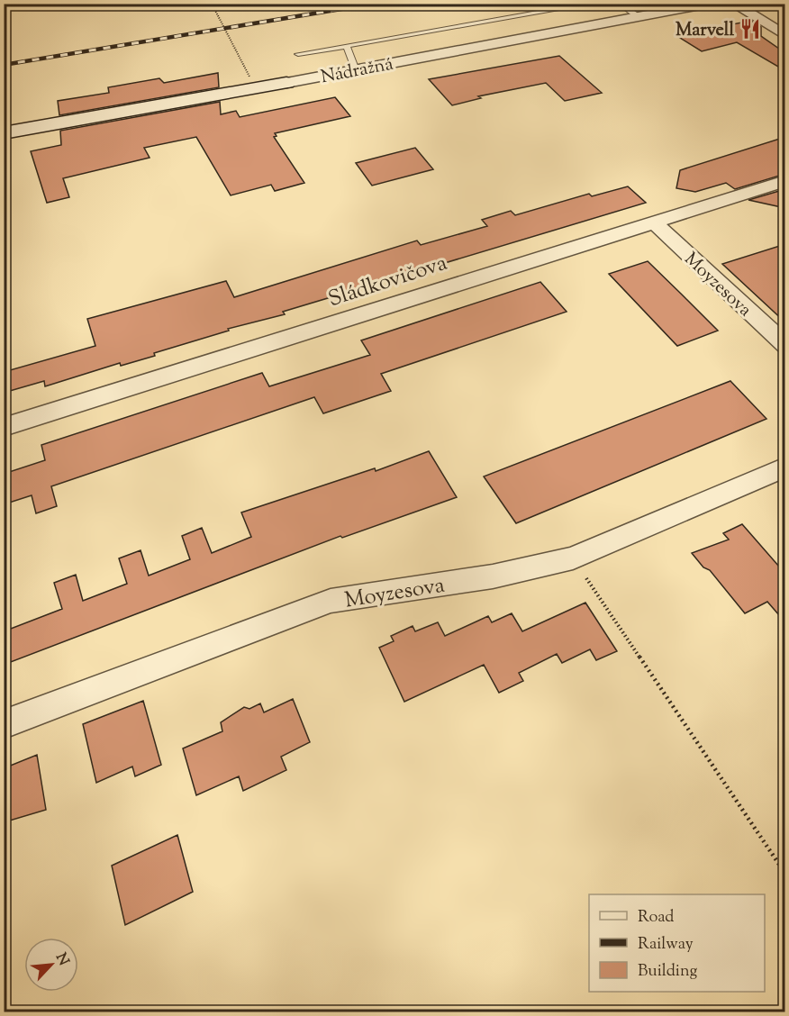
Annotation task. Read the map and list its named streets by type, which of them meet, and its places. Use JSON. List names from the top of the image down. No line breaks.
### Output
{"streets":{"street":["Nádražná","Sládkovičova","Moyzesova"]},"crossings":[["Sládkovičova","Moyzesova"]],"places":{"restaurant":["Marvell"]},"legend":["Road","Railway","Building"],"north":"top right"}
